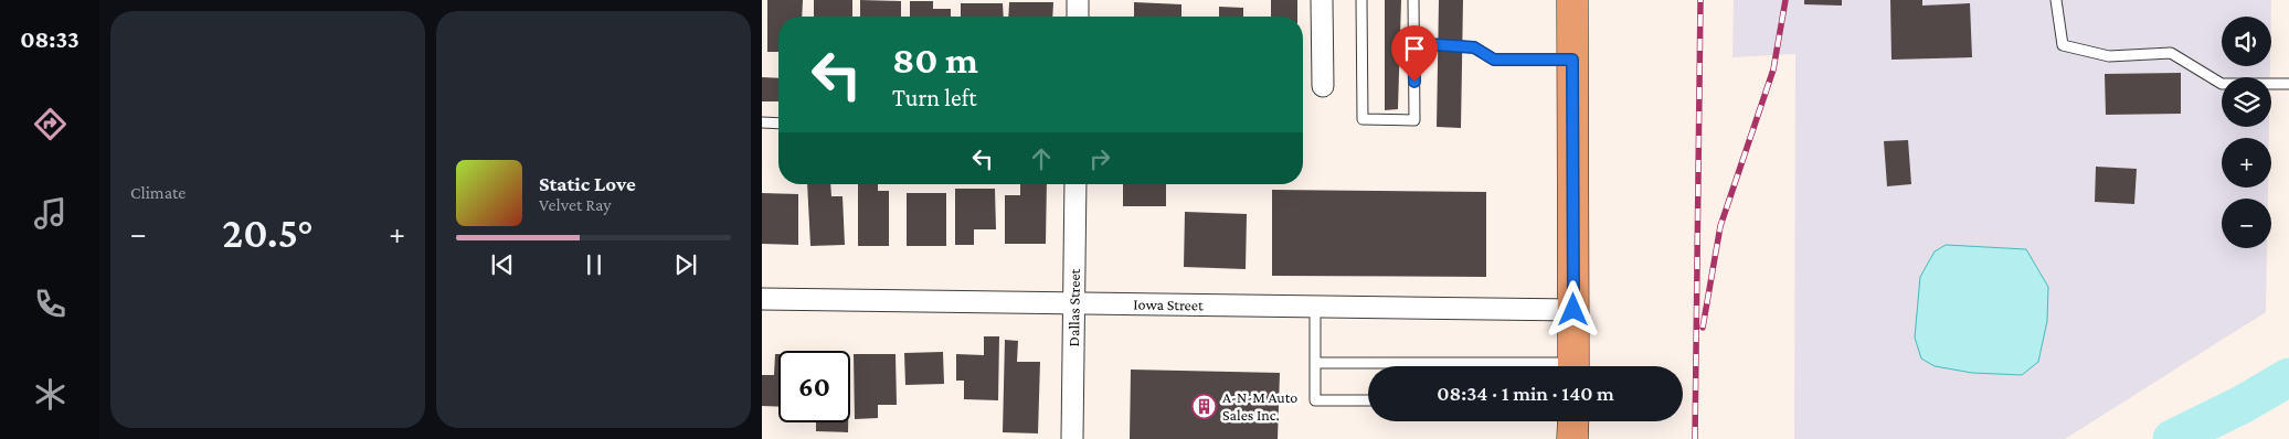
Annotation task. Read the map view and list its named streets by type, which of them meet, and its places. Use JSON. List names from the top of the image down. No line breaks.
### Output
{"streets":{"street":["Iowa Street","Dallas Street"]},"crossings":[["Iowa Street","Dallas Street"]],"places":{"building":["A-N-M Auto Sales Inc."]},"page":{"tabs":"08:33","tile":"Climate","map_buttons":["+","−"],"turn":["80 m","Turn left"],"song":["Static Love","Velvet Ray"],"heat":["−","20.5°","+"],"limit":"60","trip":"08:34 · 1 min · 140 m"}}
